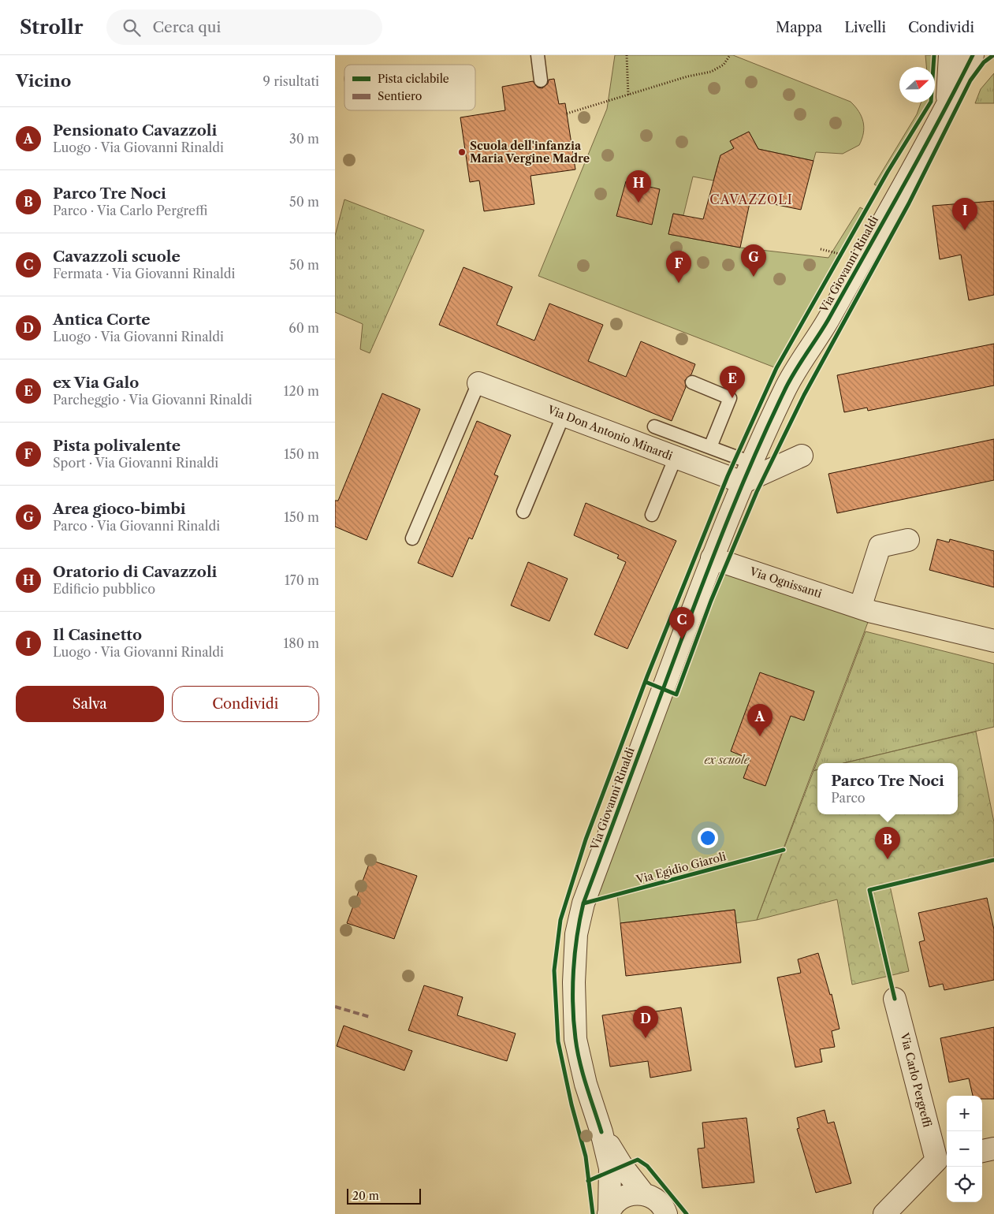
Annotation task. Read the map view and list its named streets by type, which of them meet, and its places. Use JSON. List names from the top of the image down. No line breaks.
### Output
{"streets":{"street":["Via Giovanni Rinaldi","Via Don Antonio Minardi","Via Ognissanti","Via Carlo Pergreffi"],"cycle path":["Via Egidio Giaroli"]},"crossings":[["Via Giovanni Rinaldi","Via Don Antonio Minardi"],["Via Giovanni Rinaldi","Via Ognissanti"]],"districts":["CAVAZZOLI"],"parks":["ex scuole"],"places":["Scuola dell'infanzia Maria Vergine Madre"],"legend":["Pista ciclabile","Sentiero"],"scale_bar":"20 m","north":"right","page":{"header":"Strollr","search":"Cerca qui","nav":["Mappa","Livelli","Condividi"],"heading":["Vicino","9 risultati"],"list":[{"mark":"A","name":"Pensionato Cavazzoli","note":"Luogo · Via Giovanni Rinaldi","value":"30 m"},{"mark":"B","name":"Parco Tre Noci","note":"Parco · Via Carlo Pergreffi","value":"50 m"},{"mark":"C","name":"Cavazzoli scuole","note":"Fermata · Via Giovanni Rinaldi","value":"50 m"},{"mark":"D","name":"Antica Corte","note":"Luogo · Via Giovanni Rinaldi","value":"60 m"},{"mark":"E","name":"ex Via Galo","note":"Parcheggio · Via Giovanni Rinaldi","value":"120 m"},{"mark":"F","name":"Pista polivalente","note":"Sport · Via Giovanni Rinaldi","value":"150 m"},{"mark":"G","name":"Area gioco-bimbi","note":"Parco · Via Giovanni Rinaldi","value":"150 m"},{"mark":"H","name":"Oratorio di Cavazzoli","note":"Edificio pubblico","value":"170 m"},{"mark":"I","name":"Il Casinetto","note":"Luogo · Via Giovanni Rinaldi","value":"180 m"}],"pins":["H","I","G","F","E","C","A","B","D"],"buttons":["Salva","Condividi"],"popup":["Parco Tre Noci","Parco"],"map_buttons":["+","−"],"scale":"20 m"}}
